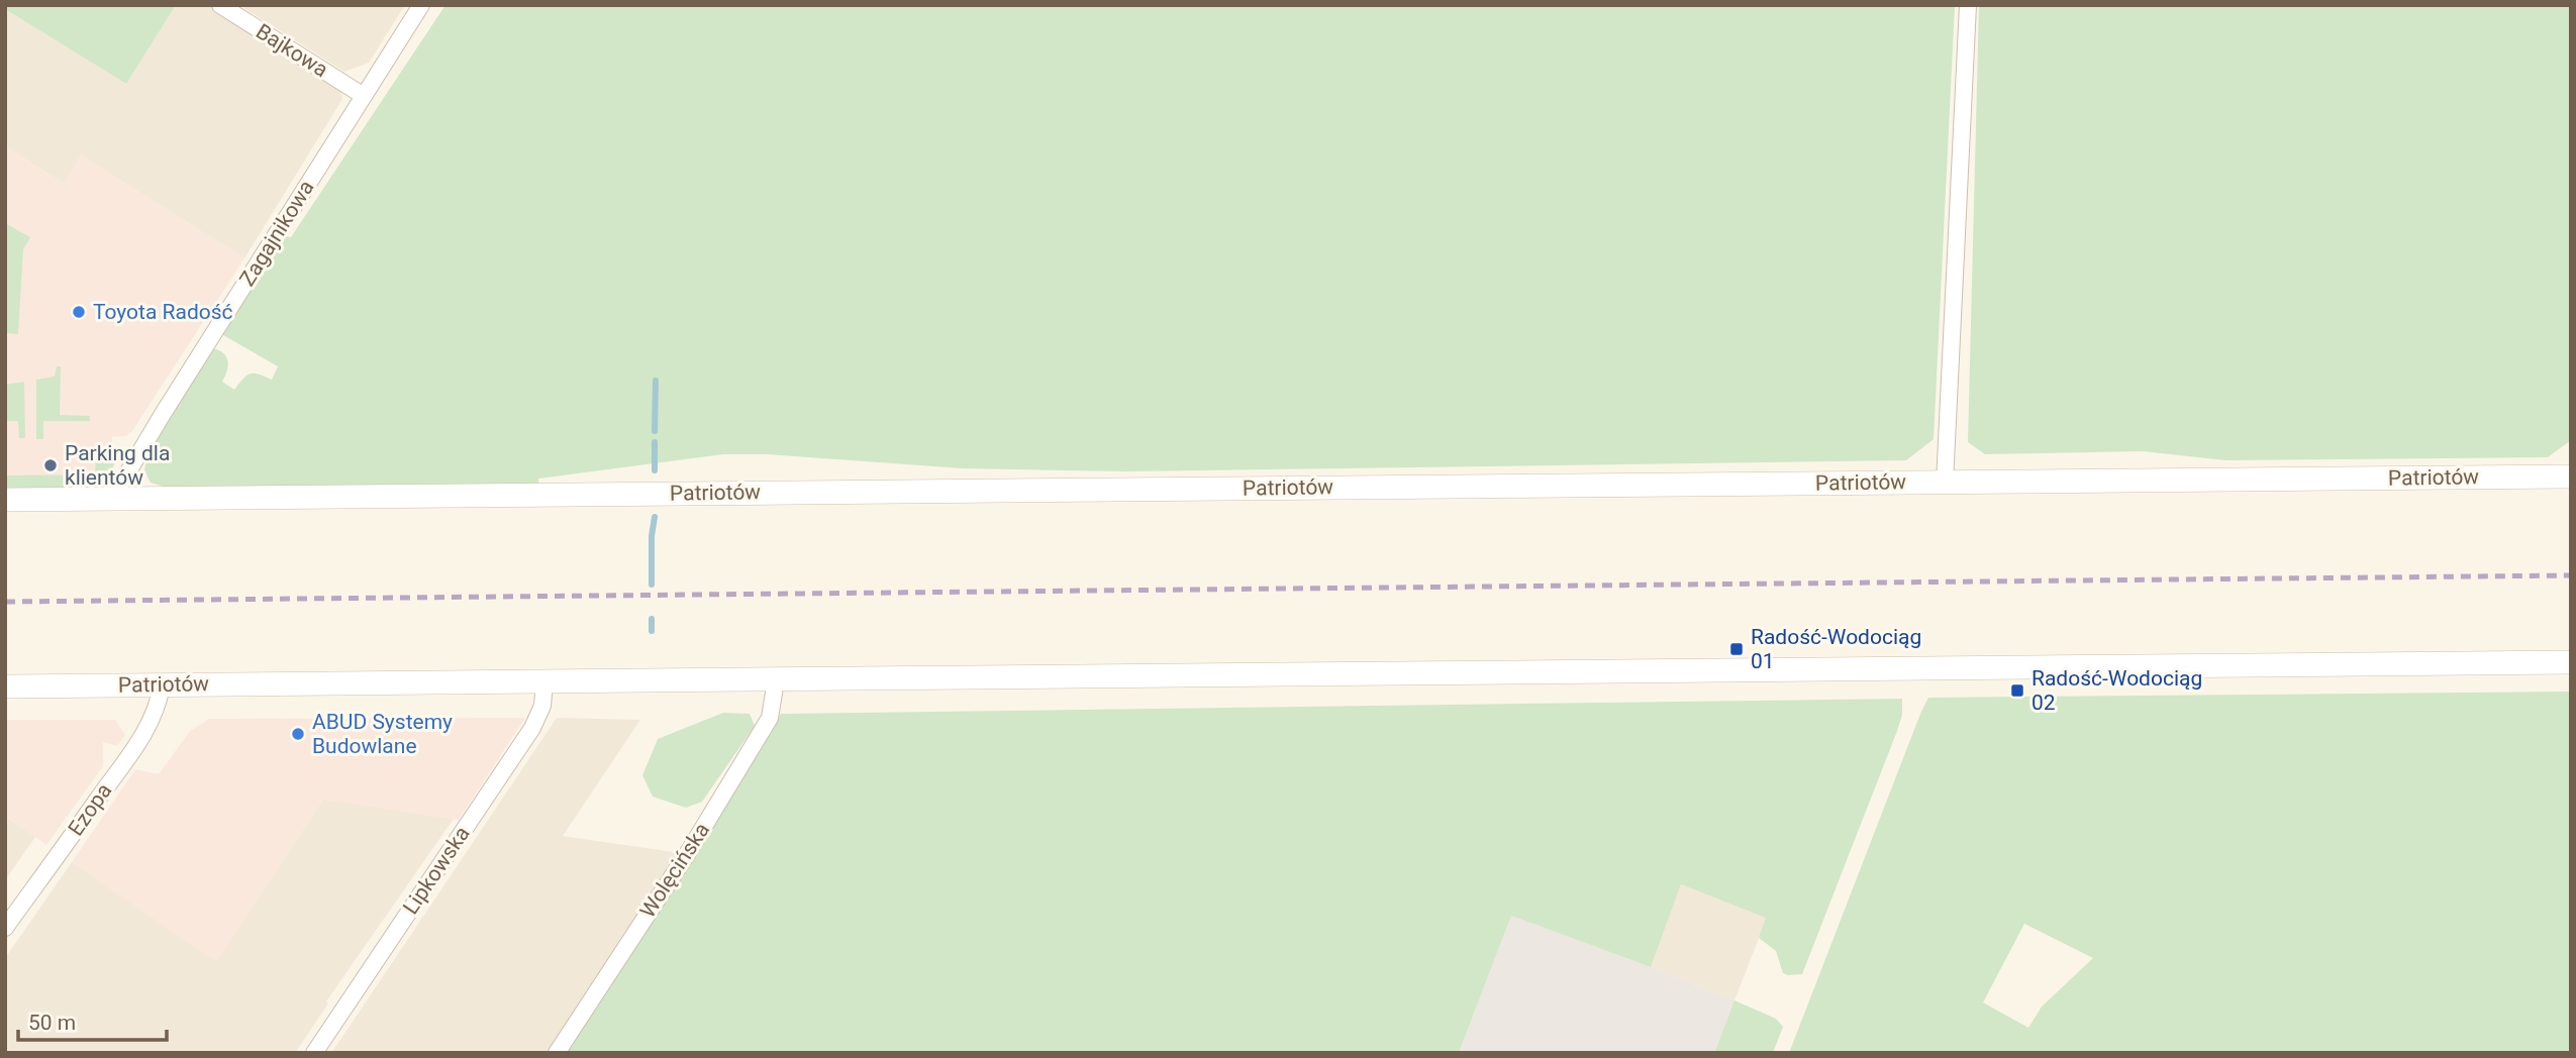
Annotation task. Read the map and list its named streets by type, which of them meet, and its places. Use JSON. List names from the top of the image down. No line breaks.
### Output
{"streets":{"main road":["Patriotów"],"street":["Bajkowa","Zagajnikowa","Ezopa","Lipkowska","Wolęcińska"]},"crossings":[["Bajkowa","Zagajnikowa"],["Zagajnikowa","Patriotów"],["Patriotów","Ezopa"],["Patriotów","Lipkowska"],["Patriotów","Wolęcińska"]],"places":{"other":["Toyota Radość","Parking dla klientów","ABUD Systemy Budowlane"],"transit":["Radość-Wodociąg 01","Radość-Wodociąg 02"]},"scale_bar":"50 m"}
